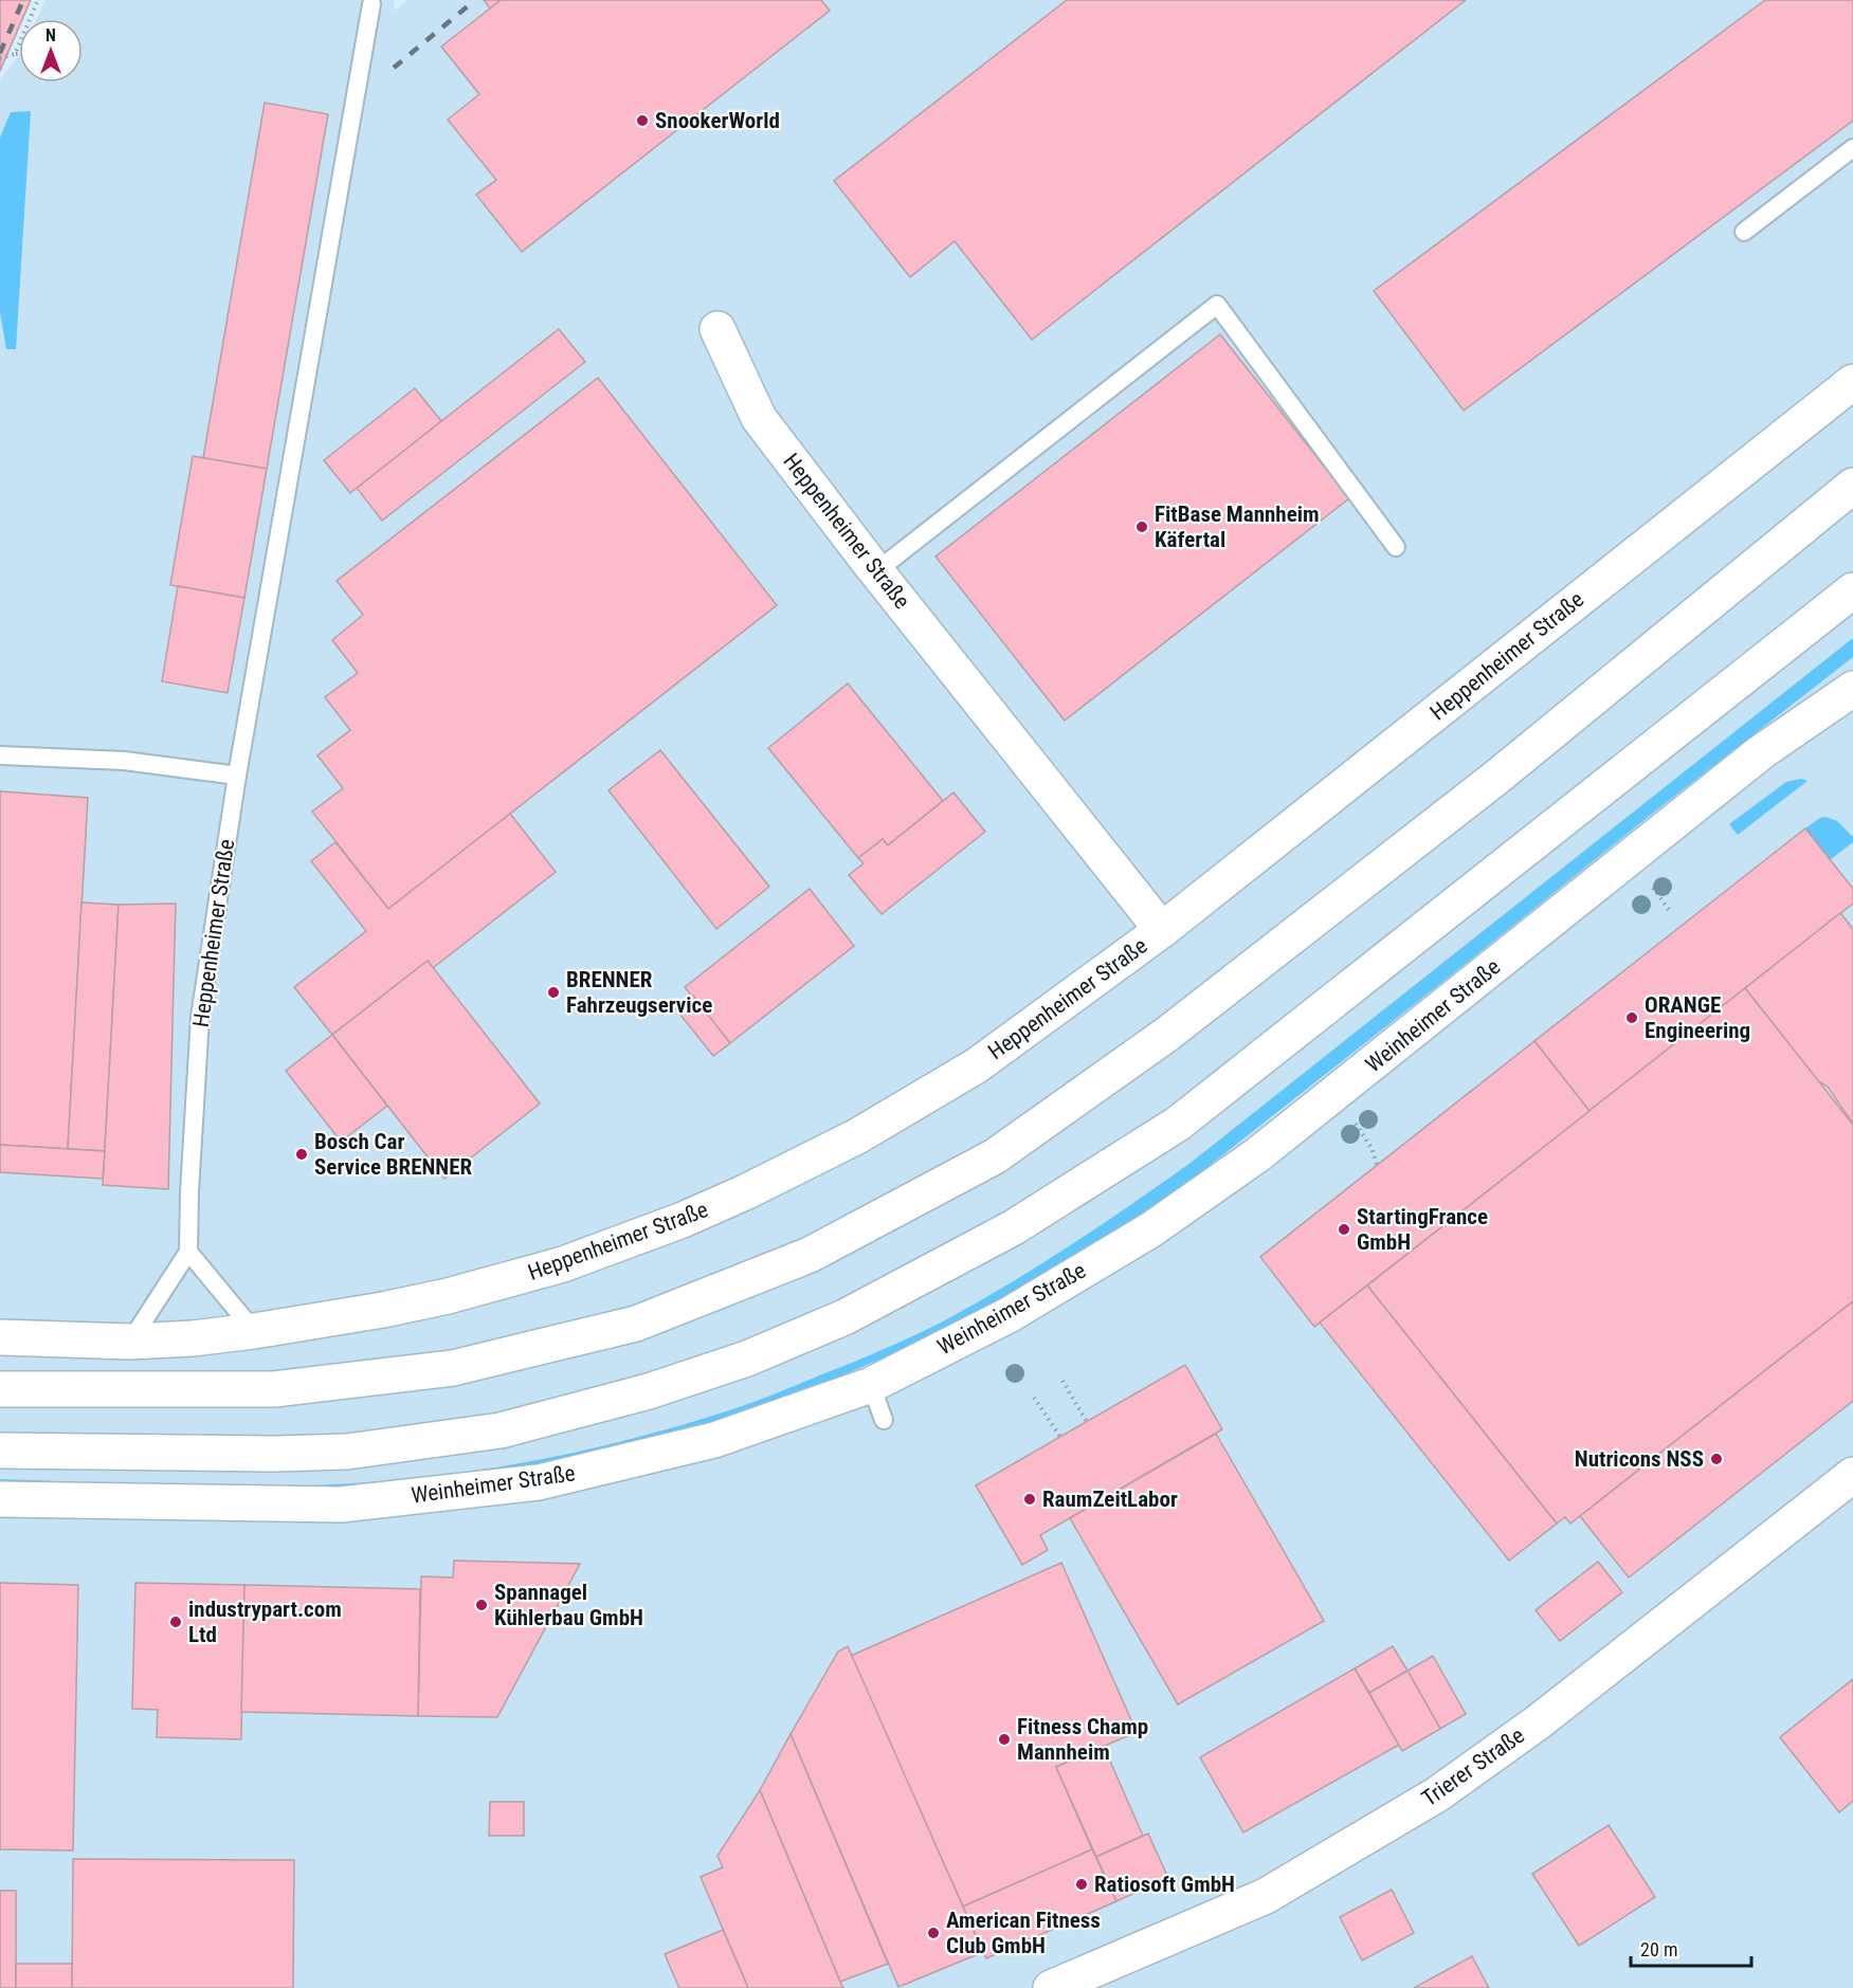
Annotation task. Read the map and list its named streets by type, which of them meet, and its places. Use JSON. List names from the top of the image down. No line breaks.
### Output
{"streets":{"main road":["Heppenheimer Straße","Weinheimer Straße","Trierer Straße"]},"places":["SnookerWorld","FitBase Mannheim Käfertal","BRENNER Fahrzeugservice","ORANGE Engineering","Bosch Car Service BRENNER","StartingFrance GmbH","Nutricons NSS","RaumZeitLabor","Spannagel Kühlerbau GmbH","industrypart.com Ltd","Fitness Champ Mannheim","Ratiosoft GmbH","American Fitness Club GmbH"],"scale_bar":"20 m","north":"top"}
